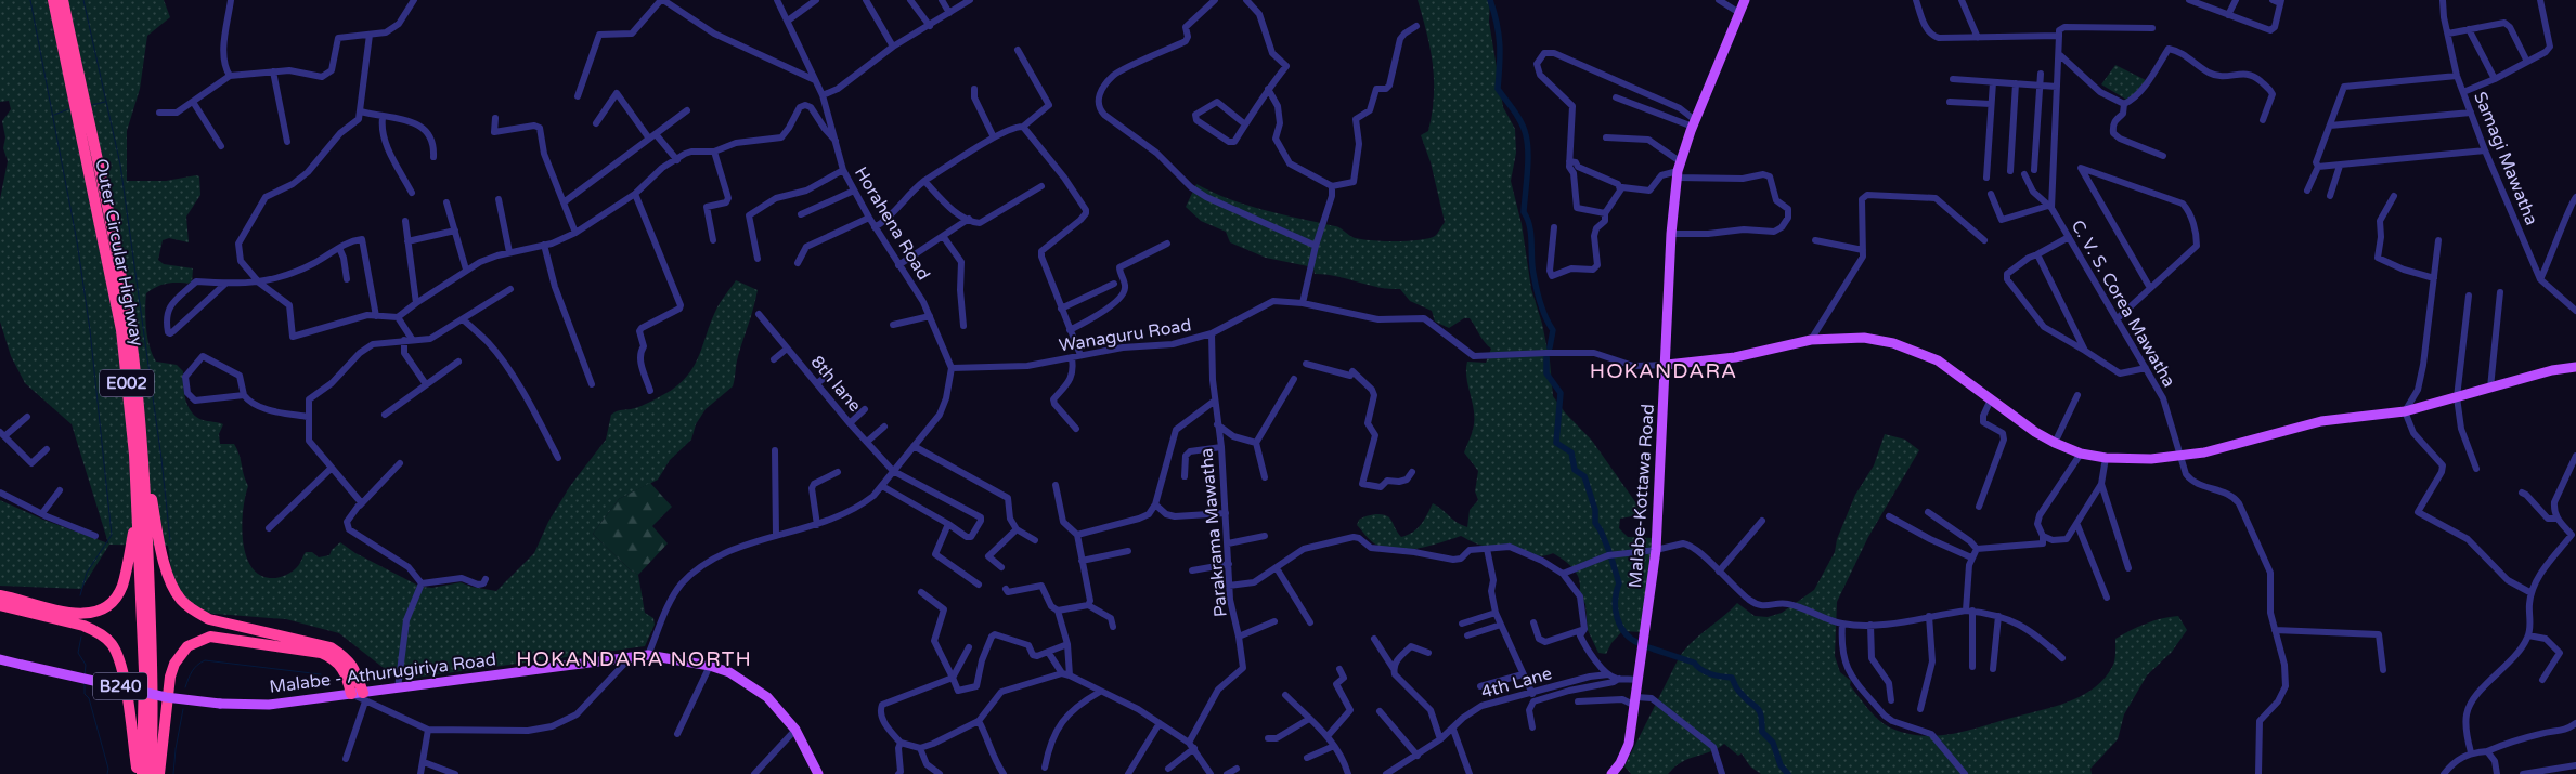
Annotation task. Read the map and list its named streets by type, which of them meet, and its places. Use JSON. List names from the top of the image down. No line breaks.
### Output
{"streets":{"highway":["Outer Circular Highway","E002"],"main road":["Malabe-Kottawa Road","Malabe - Athurugiriya Road","B240"],"street":["Samagi Mawatha","Horahena Road","C. V. S. Corea Mawatha","Wanaguru Road","8th lane","Parakrama Mawatha","4th Lane"]},"crossings":[["Horahena Road","Wanaguru Road"],["Wanaguru Road","Malabe-Kottawa Road"],["Wanaguru Road","Parakrama Mawatha"]],"districts":["HOKANDARA","HOKANDARA NORTH"]}
